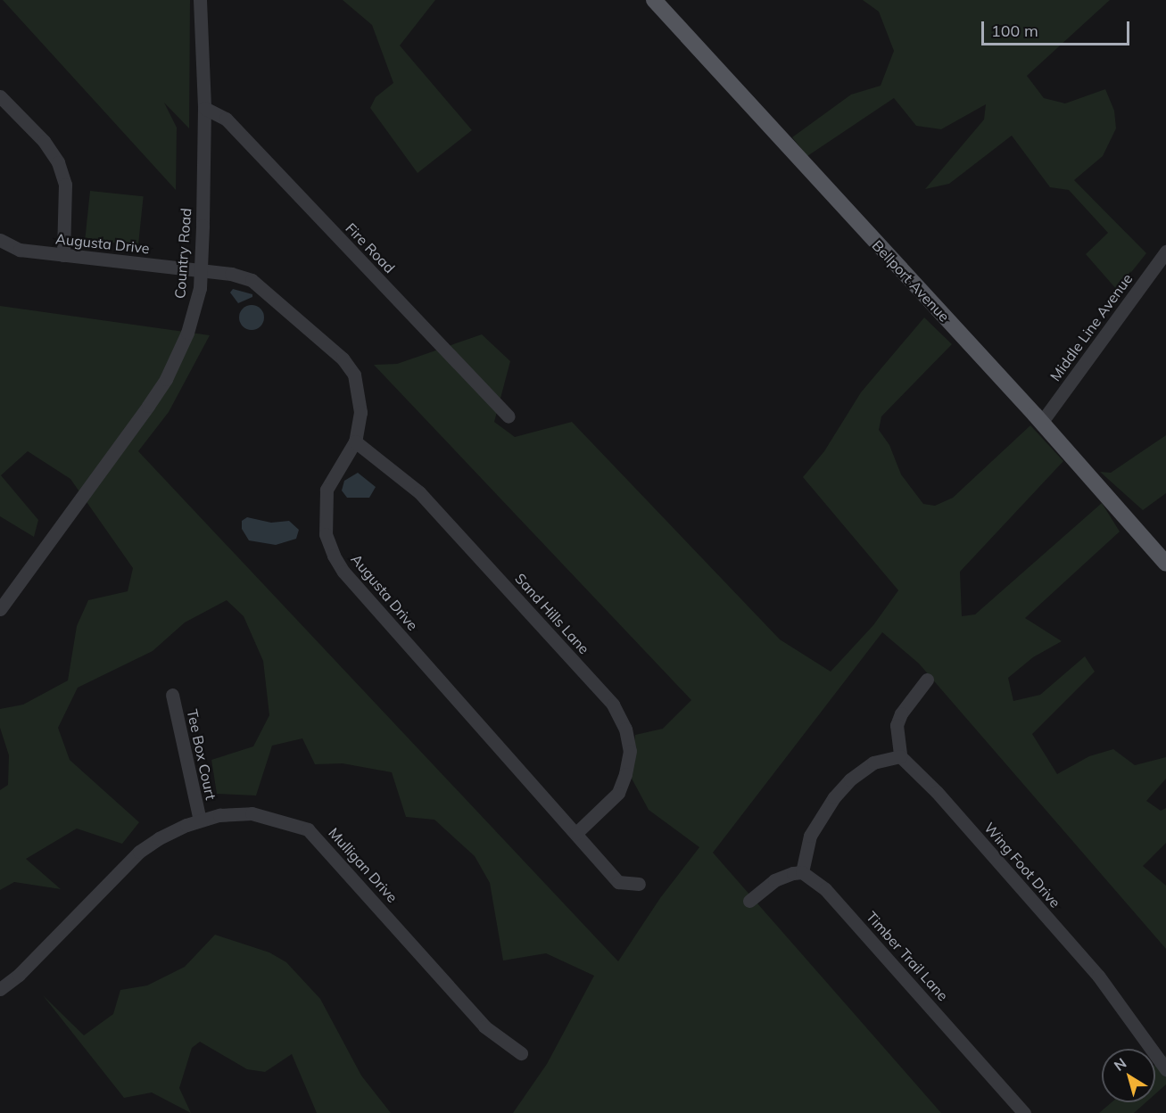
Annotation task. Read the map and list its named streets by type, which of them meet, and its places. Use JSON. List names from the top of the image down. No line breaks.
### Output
{"streets":{"main road":["Bellport Avenue"],"street":["Augusta Drive","Fire Road","Country Road","Middle Line Avenue","Sand Hills Lane","Tee Box Court","Mulligan Drive","Wing Foot Drive","Timber Trail Lane"]},"crossings":[["Augusta Drive","Sand Hills Lane"],["Fire Road","Country Road"],["Bellport Avenue","Middle Line Avenue"],["Tee Box Court","Mulligan Drive"]],"scale_bar":"100 m","north":"top left"}
